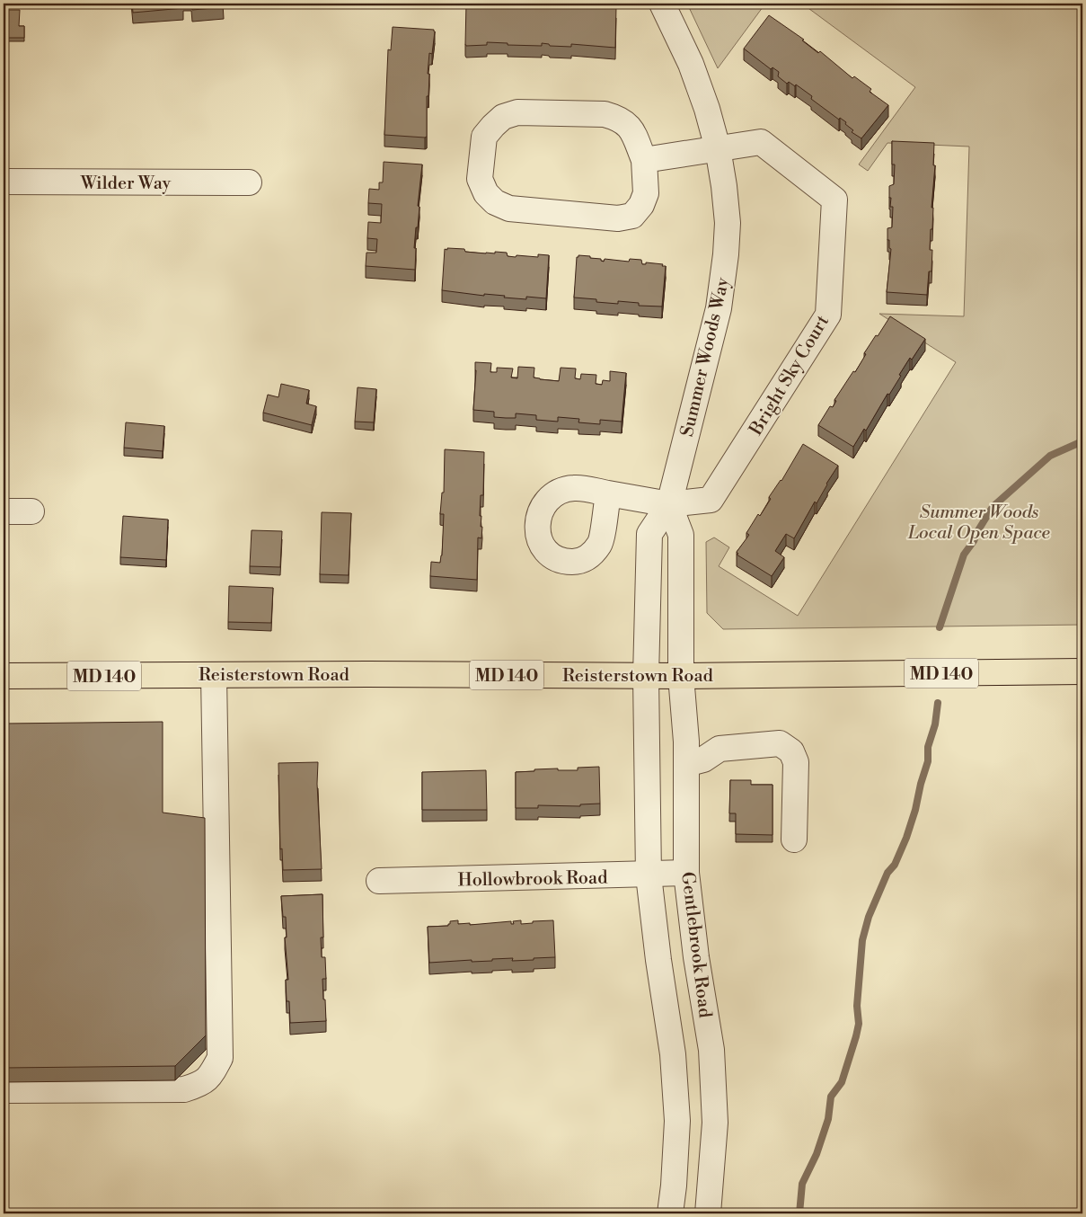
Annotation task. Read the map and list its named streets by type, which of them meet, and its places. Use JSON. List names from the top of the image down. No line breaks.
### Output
{"streets":{"main road":["MD 140","Reisterstown Road"],"street":["Wilder Way","Summer Woods Way","Bright Sky Court","Hollowbrook Road","Gentlebrook Road"]},"crossings":[["Summer Woods Way","Bright Sky Court"],["Summer Woods Way","Reisterstown Road"],["Reisterstown Road","Gentlebrook Road"],["Hollowbrook Road","Gentlebrook Road"]],"parks":["Summer Woods Local Open Space"]}
